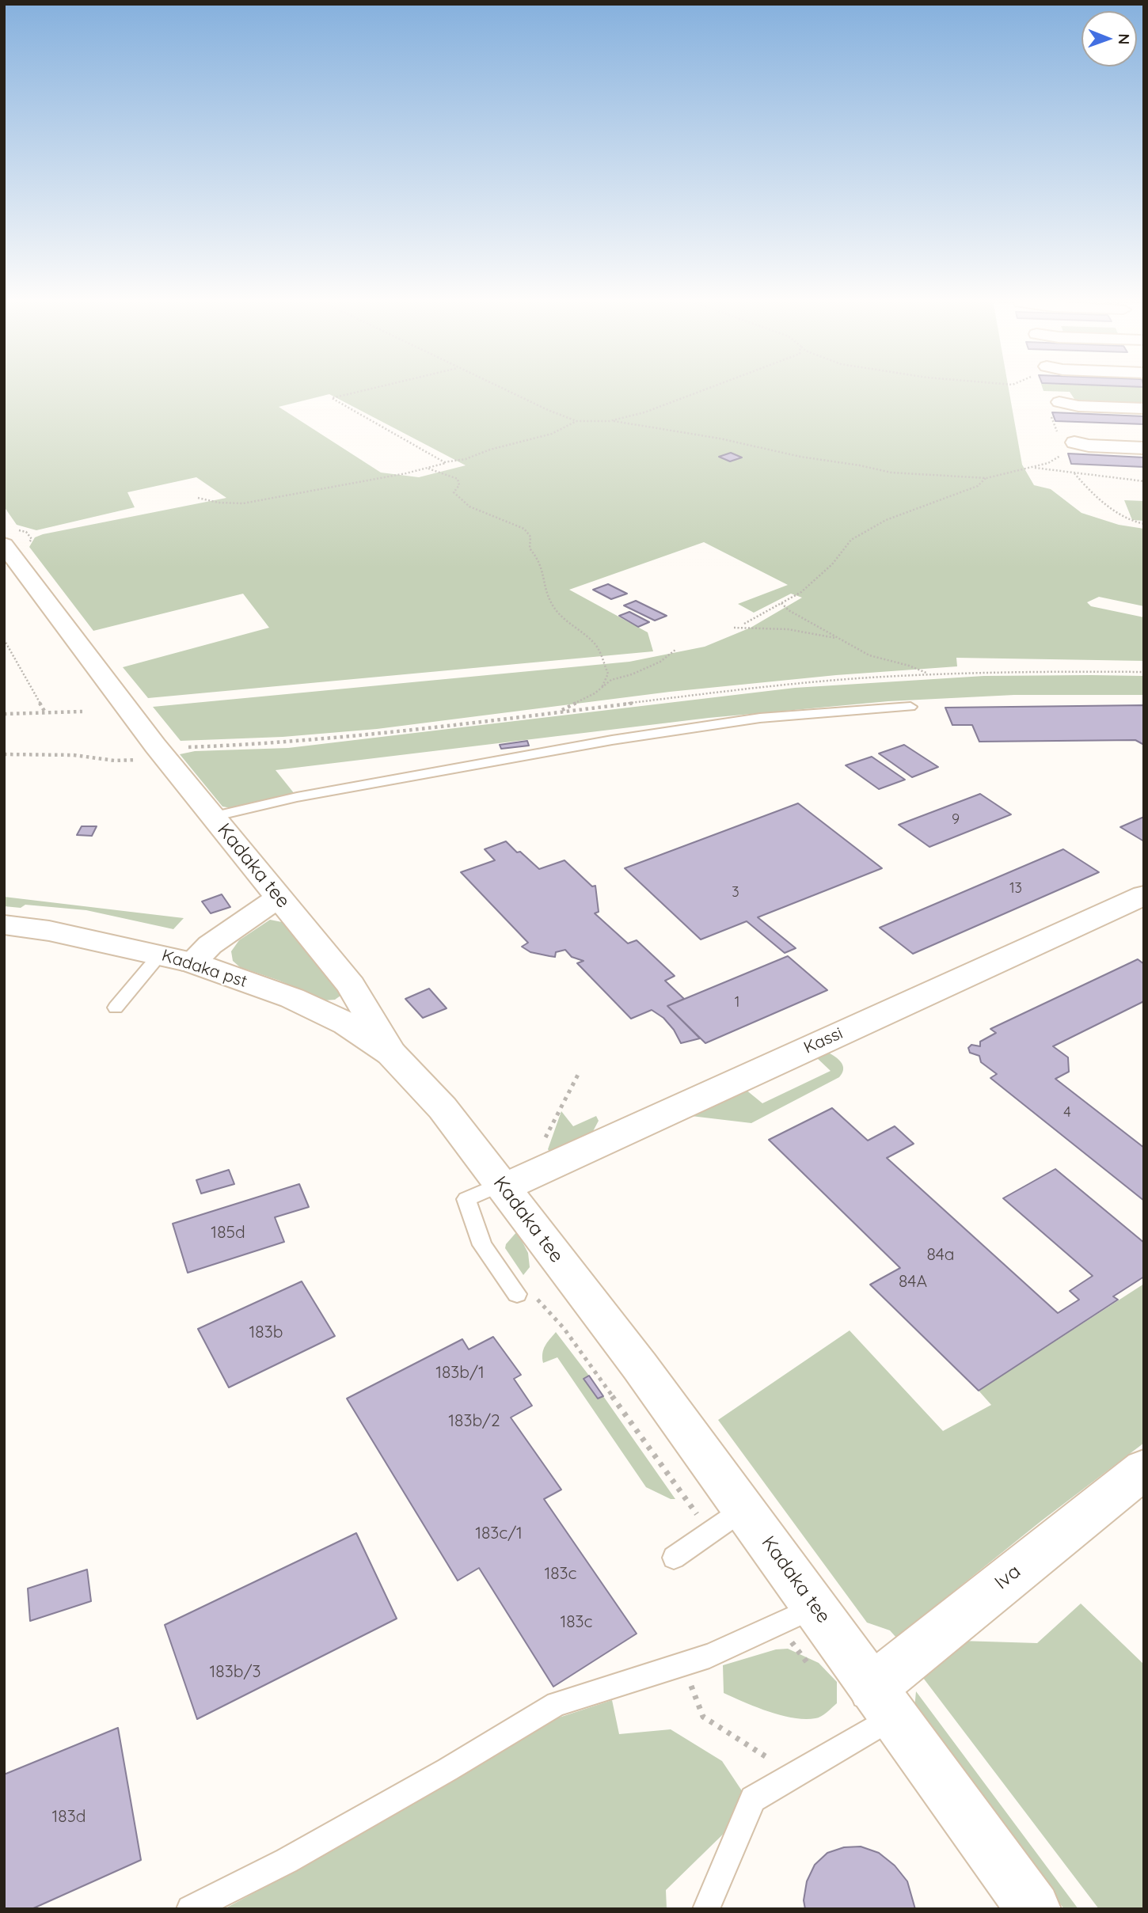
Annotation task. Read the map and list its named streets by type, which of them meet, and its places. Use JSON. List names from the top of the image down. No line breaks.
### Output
{"streets":{"street":["Kadaka tee","Kadaka pst","Kassi","Iva"]},"crossings":[["Kadaka tee","Kadaka pst"],["Kadaka tee","Kassi"],["Kadaka tee","Iva"]],"house_numbers":["9","13","3","1","4","185d","84a","84A","183b","183b/1","183b/2","183c/1","183c","183c","183b/3","183d"],"north":"right"}
